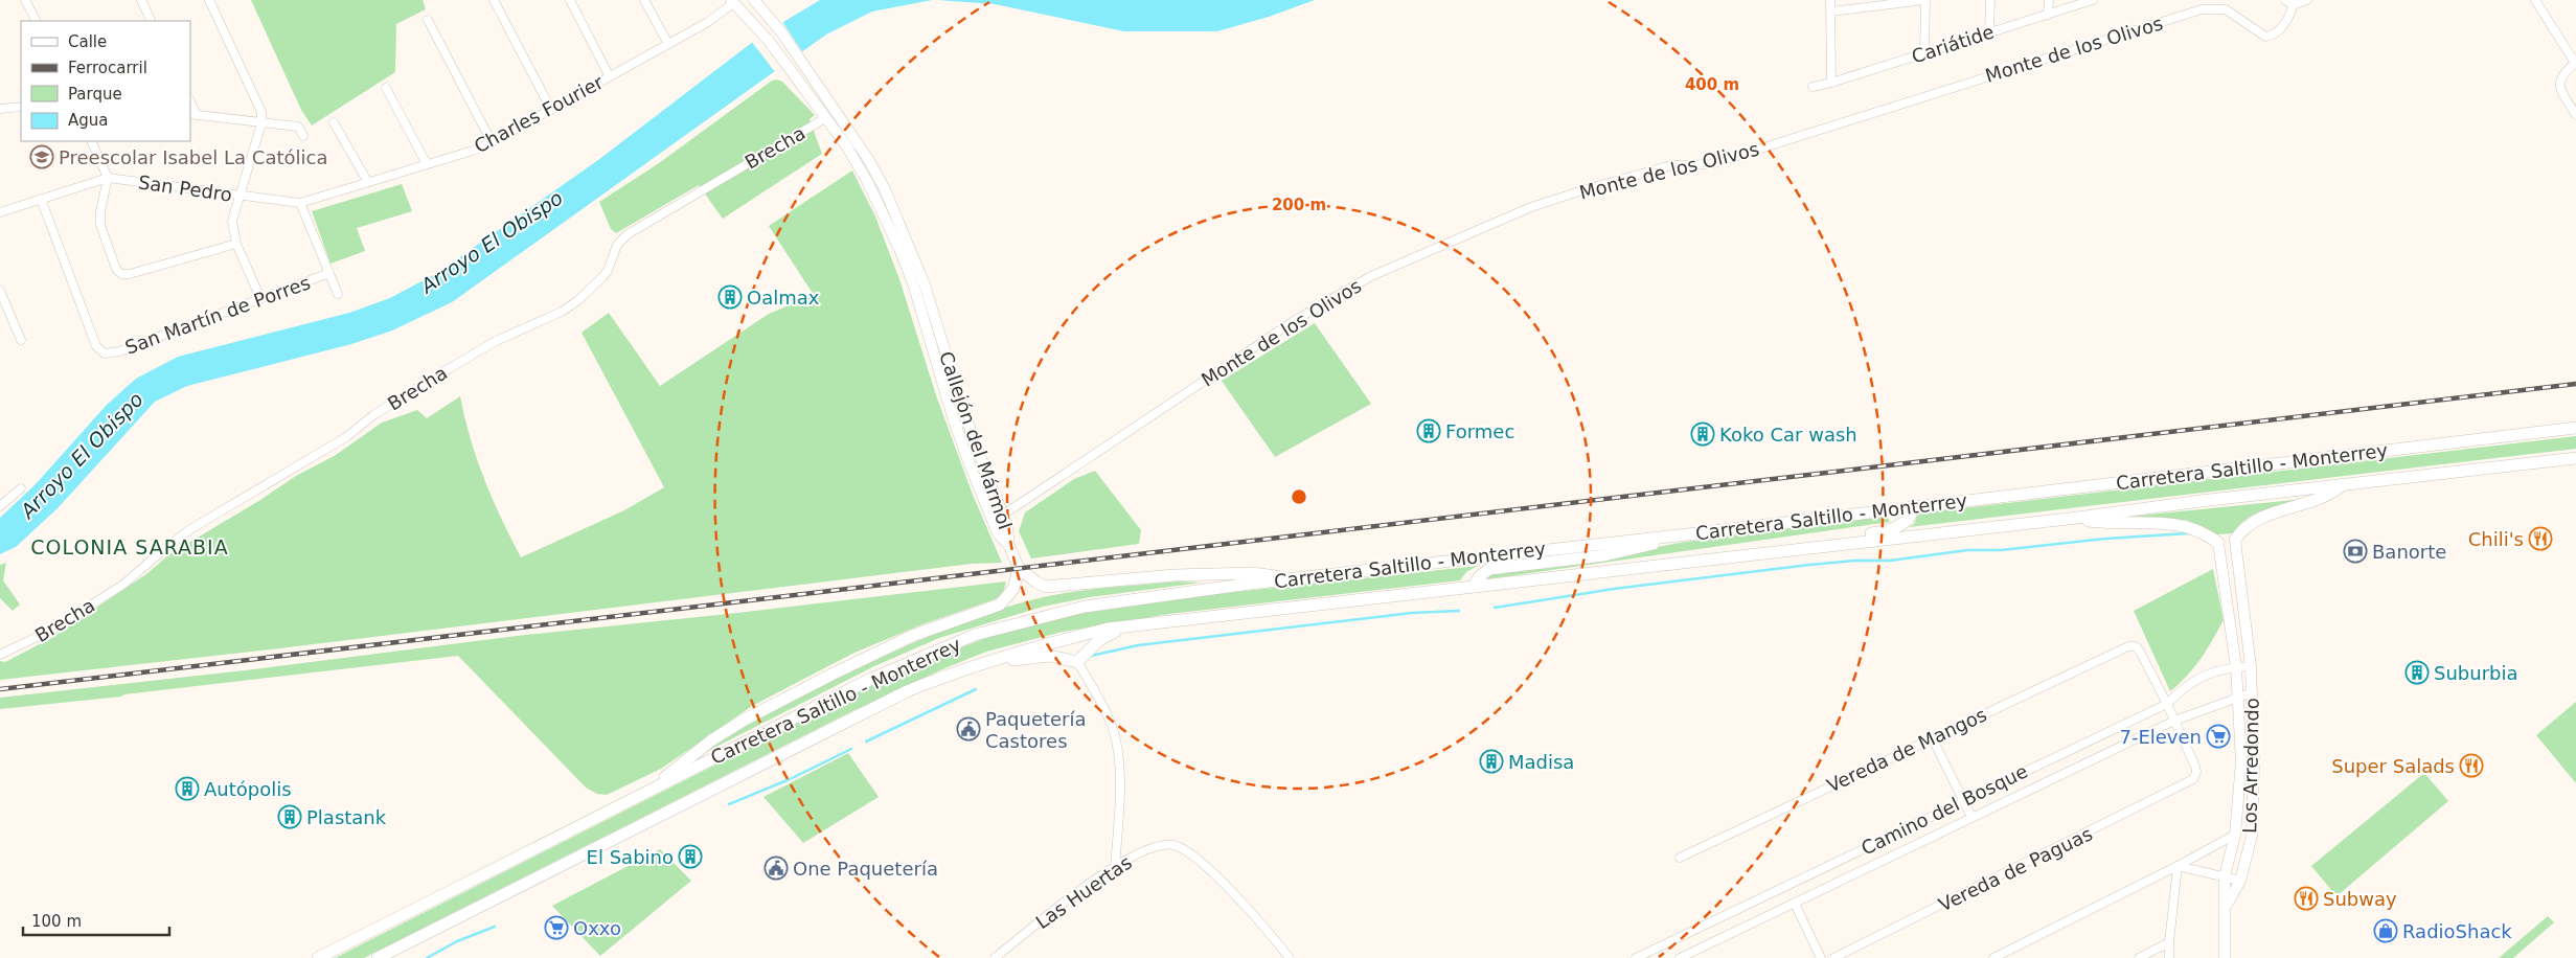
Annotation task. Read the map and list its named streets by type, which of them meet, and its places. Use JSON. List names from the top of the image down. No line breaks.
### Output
{"streets":{"main road":["Carretera Saltillo - Monterrey"],"street":["Cariátide","Monte de los Olivos","Charles Fourier","Brecha","San Pedro","San Martín de Porres","Callejón del Mármol","Vereda de Mangos","Los Arredondo","Camino del Bosque","Vereda de Paguas","Las Huertas"]},"crossings":[["Monte de los Olivos","Callejón del Mármol"],["Charles Fourier","San Pedro"],["Charles Fourier","Callejón del Mármol"],["Brecha","Callejón del Mármol"],["San Pedro","San Martín de Porres"],["Vereda de Mangos","Camino del Bosque"],["Los Arredondo","Camino del Bosque"],["Camino del Bosque","Vereda de Paguas"]],"districts":["COLONIA SARABIA"],"water":["Arroyo El Obispo"],"places":{"school or university":["Preescolar Isabel La Católica"],"building":["Oalmax","Formec","Koko Car wash","Suburbia","Madisa","Autópolis","Plastank","El Sabino"],"restaurant":["Chili's","Super Salads","Subway"],"bank":["Banorte"],"public building":["Paquetería Castores","One Paquetería"],"supermarket":["7-Eleven","Oxxo"],"shop":["RadioShack"]},"legend":["Calle","Ferrocarril","Parque","Agua"],"scale_bar":"100 m","rings":["400 m","200 m"]}
